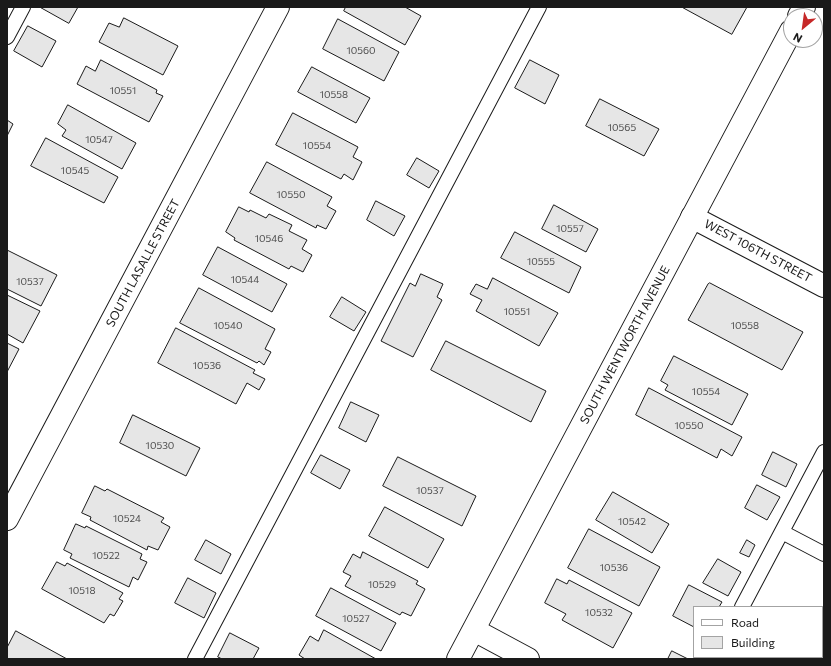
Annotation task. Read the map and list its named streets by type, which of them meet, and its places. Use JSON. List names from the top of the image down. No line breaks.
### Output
{"streets":{"street":["WEST 106TH STREET","SOUTH LASALLE STREET","SOUTH WENTWORTH AVENUE"]},"crossings":[["WEST 106TH STREET","SOUTH WENTWORTH AVENUE"]],"house_numbers":["10560","10551","10558","10565","10547","10554","10545","10550","10557","10546","10555","10544","10537","10551","10540","10558","10536","10554","10550","10530","10537","10524","10542","10522","10536","10529","10518","10532","10527"],"legend":["Road","Building"],"north":"bottom left"}
